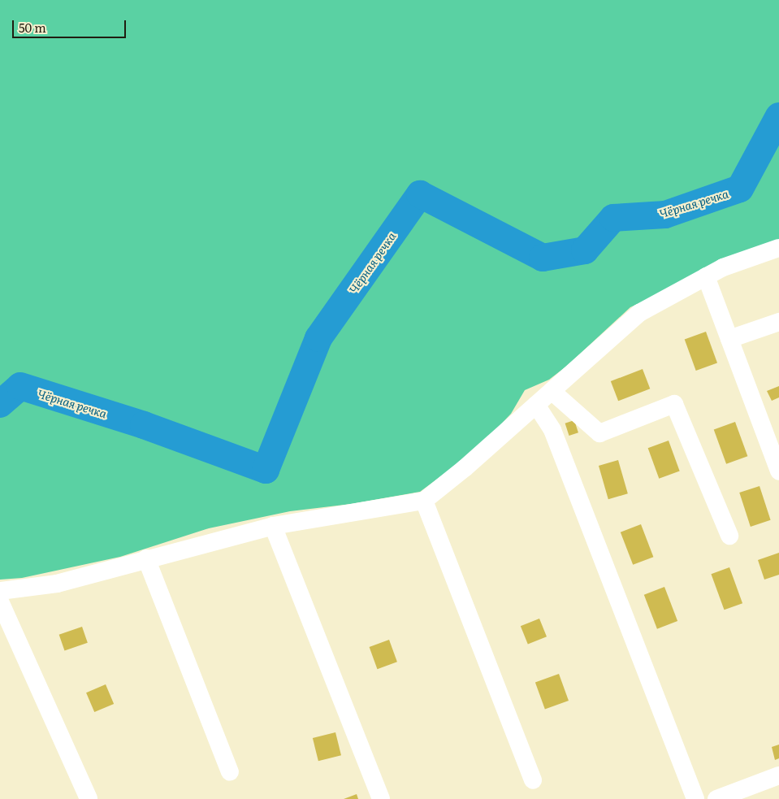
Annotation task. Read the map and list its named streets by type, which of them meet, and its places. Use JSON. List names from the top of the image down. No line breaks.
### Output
{"water":["Чёрная речка"],"scale_bar":"50 m"}
